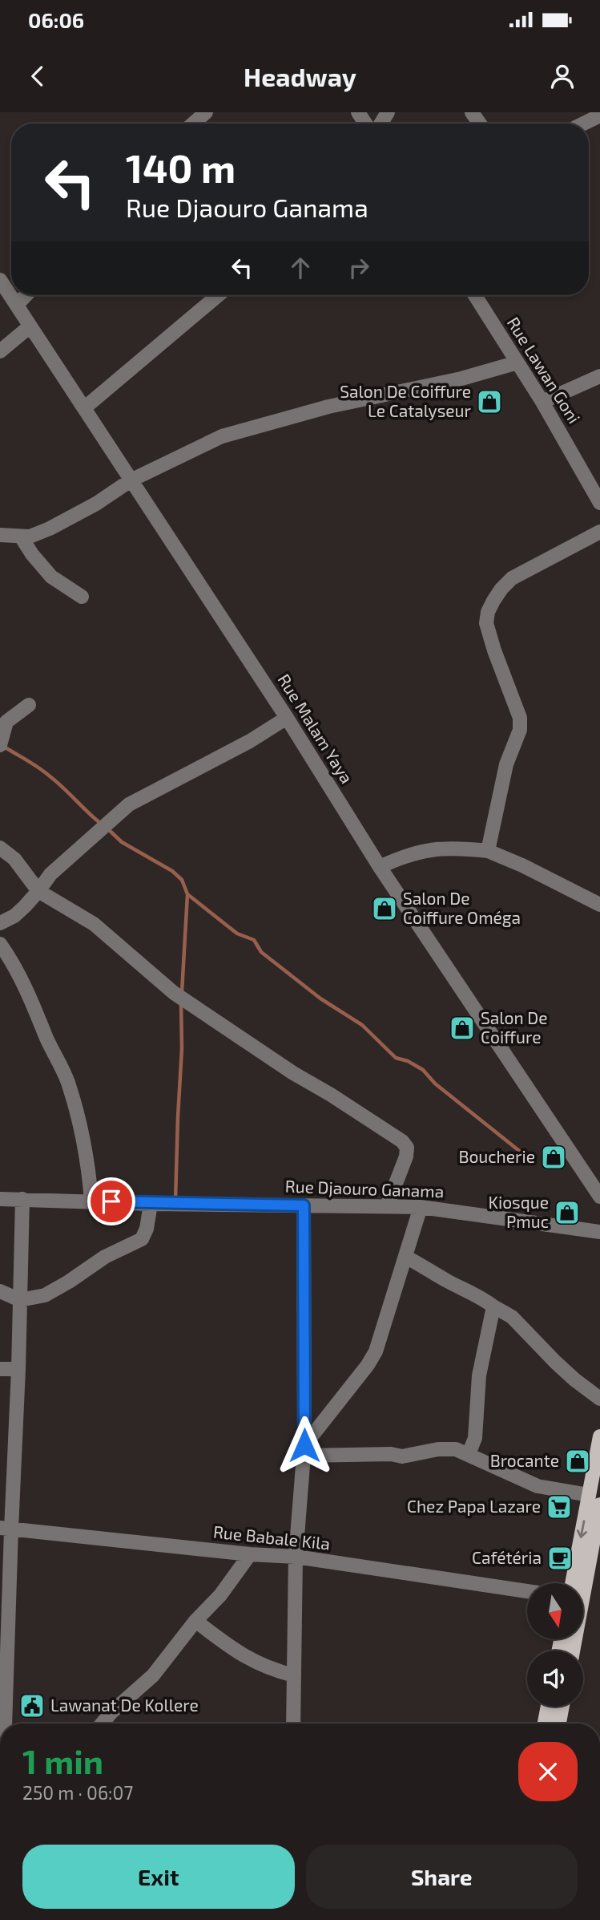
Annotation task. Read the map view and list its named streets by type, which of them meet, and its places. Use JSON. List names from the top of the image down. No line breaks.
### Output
{"streets":{"street":["Rue Lawan Goni","Rue Malam Yaya","Rue Djaouro Ganama","Rue Babale Kila"]},"places":{"shop":["Salon De Coiffure Le Catalyseur","Salon De Coiffure Oméga","Salon De Coiffure","Boucherie","Kiosque Pmuc","Brocante"],"supermarket":["Chez Papa Lazare"],"cafe":["Cafétéria"],"public building":["Lawanat De Kollere"]},"north":"bottom","page":{"status":"06:06","header":"Headway","turn":["140 m","Rue Djaouro Ganama"],"heading":["1 min","250 m · 06:07"],"buttons":["Exit","Share"]}}
